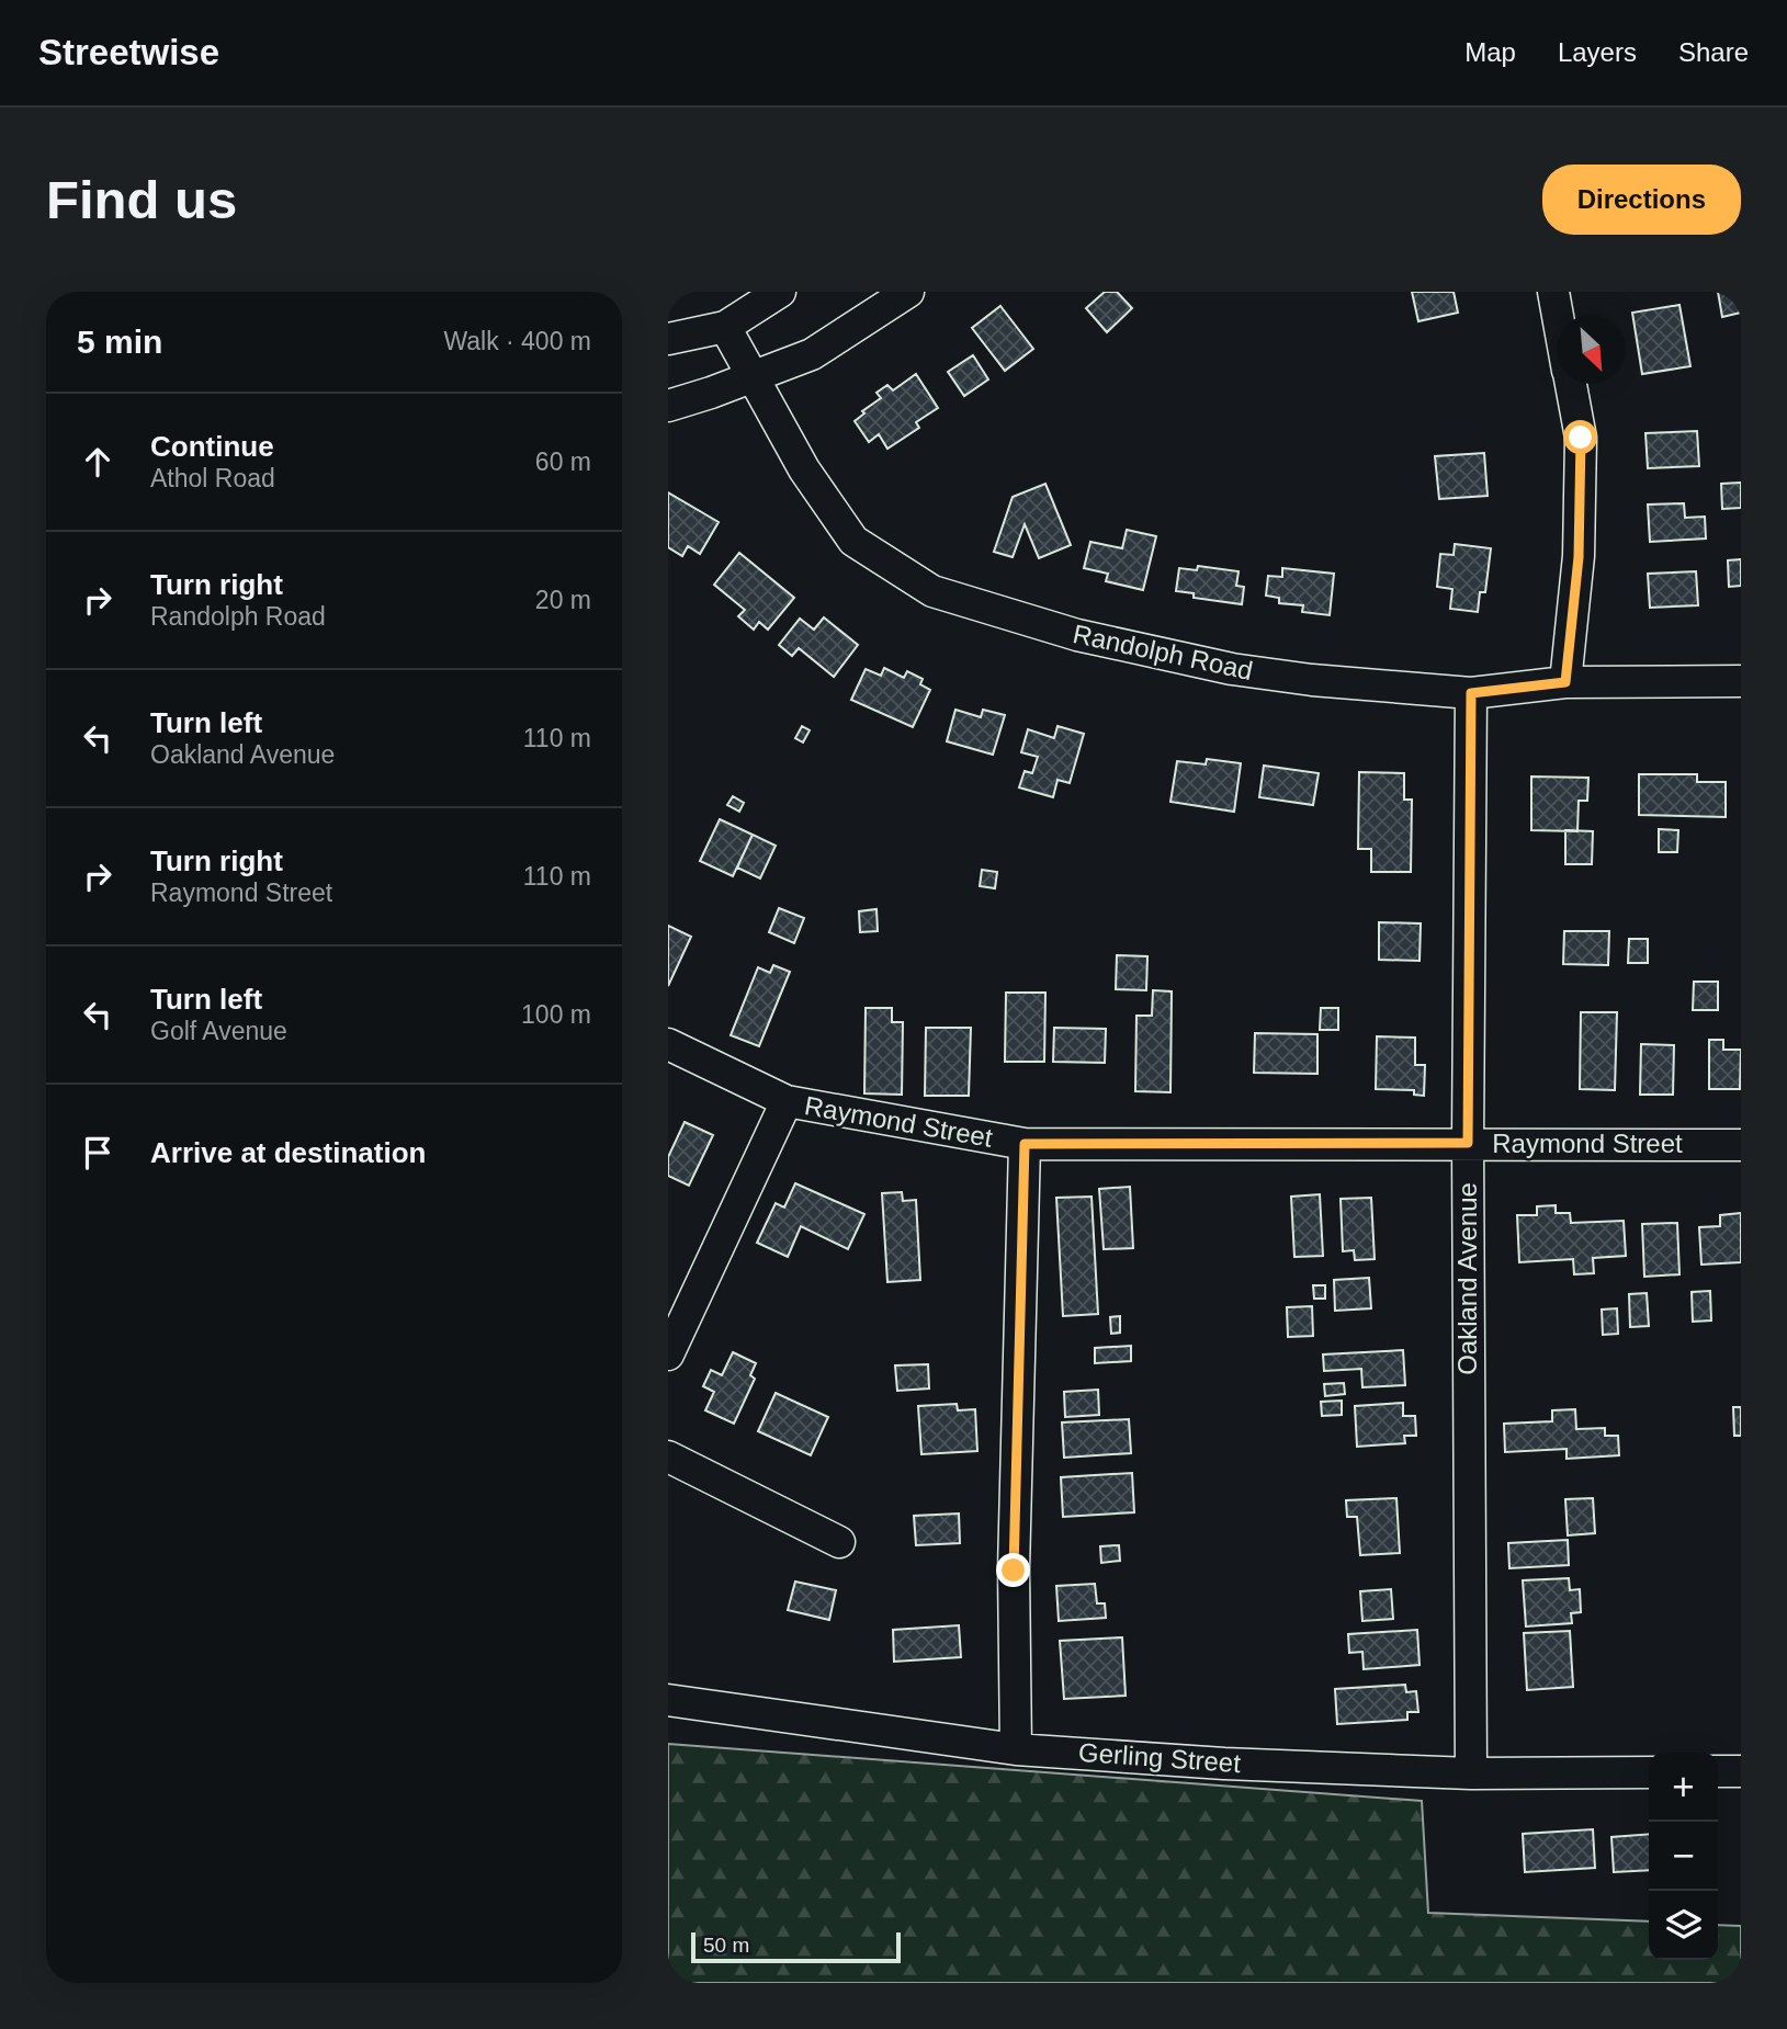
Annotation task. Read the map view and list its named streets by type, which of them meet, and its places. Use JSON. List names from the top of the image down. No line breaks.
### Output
{"streets":{"street":["Randolph Road","Raymond Street","Oakland Avenue","Gerling Street"]},"crossings":[["Randolph Road","Oakland Avenue"],["Raymond Street","Oakland Avenue"],["Oakland Avenue","Gerling Street"]],"scale_bar":"50 m","north":"bottom right","page":{"header":"Streetwise","nav":["Map","Layers","Share"],"buttons":"Directions","title":"Find us","heading":["5 min","Walk · 400 m"],"list":[["Continue","Athol Road","60 m"],["Turn right","Randolph Road","20 m"],["Turn left","Oakland Avenue","110 m"],["Turn right","Raymond Street","110 m"],["Turn left","Golf Avenue","100 m"],"Arrive at destination"],"map_buttons":["+","−"],"scale":"50 m"}}
